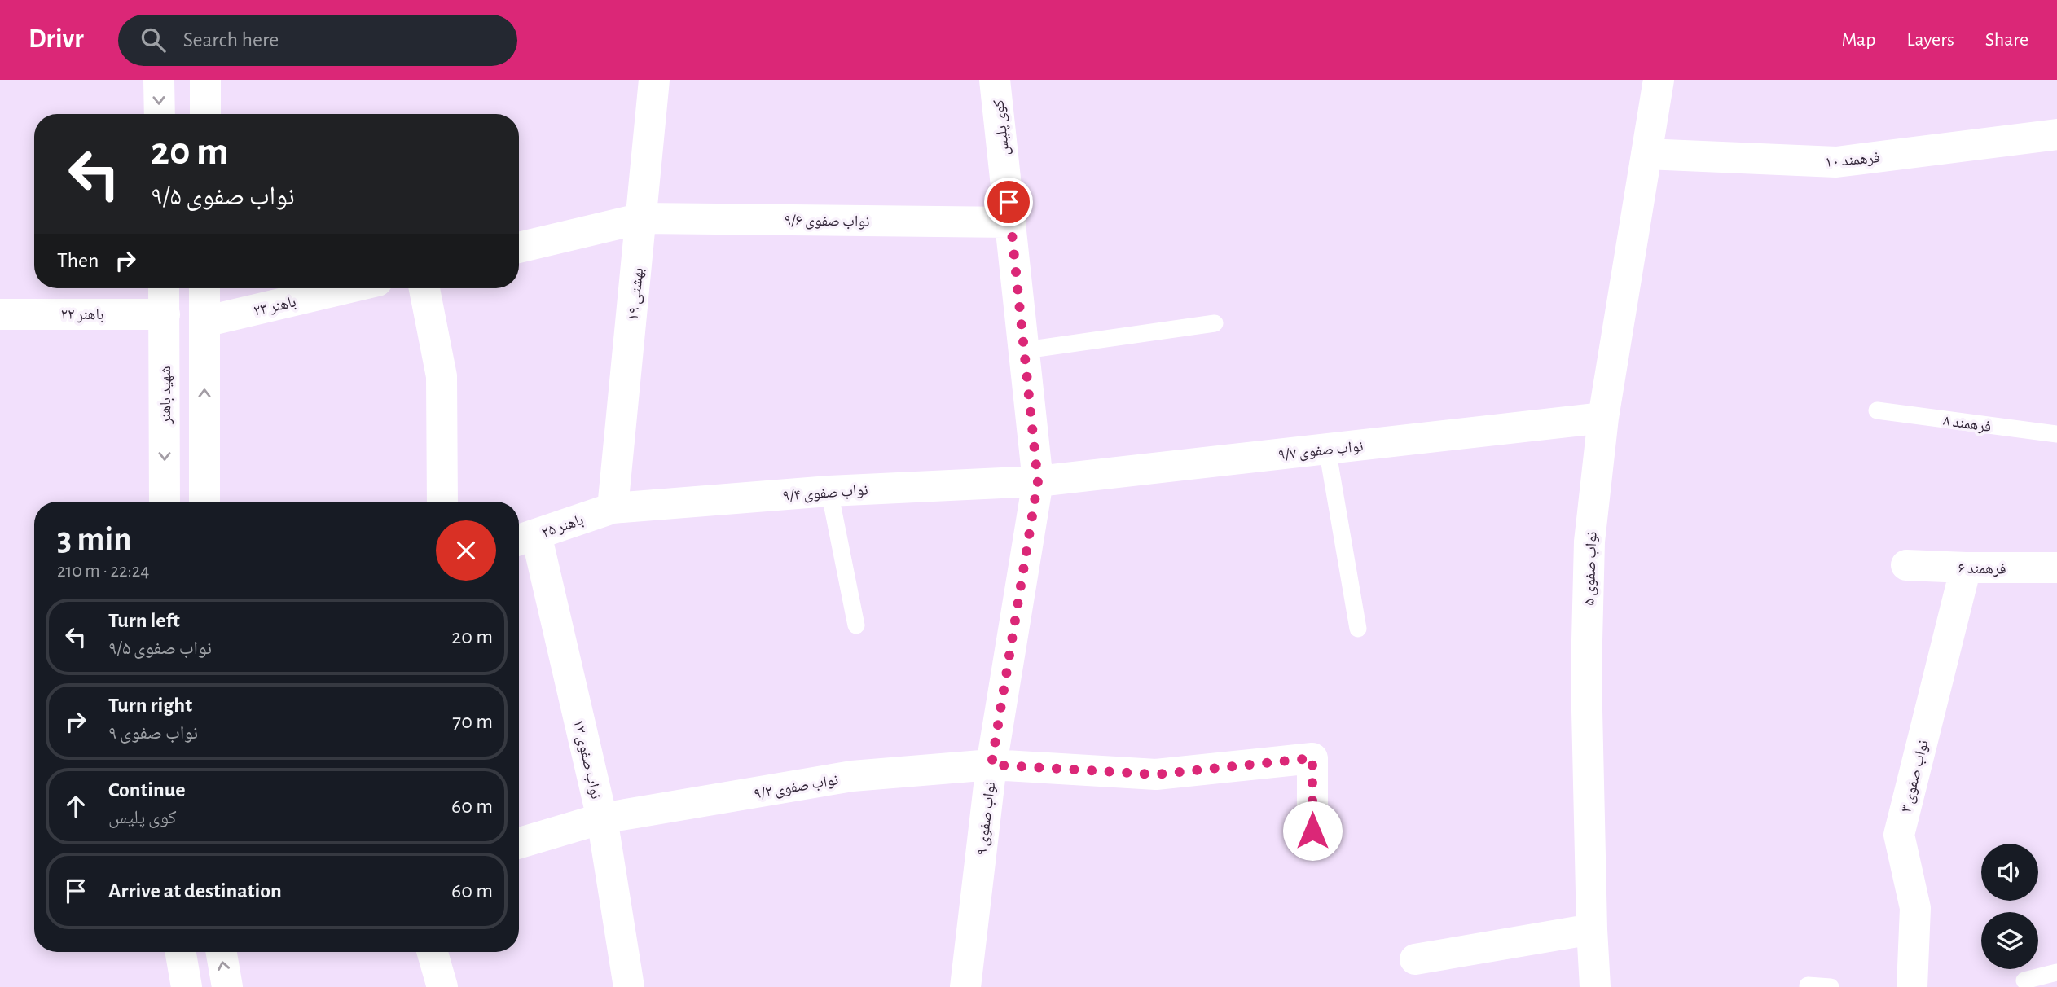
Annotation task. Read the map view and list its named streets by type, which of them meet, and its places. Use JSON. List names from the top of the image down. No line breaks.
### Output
{"streets":{"street":["کوی پلیس","فرهمند ۱۰","نواب صفوی ۹/۶","بهشتی ۱۹","باهنر ۲۳","باهنر ۲۲","شهید باهنر","نواب صفوی ۹/۷","نواب صفوی ۹/۴","باهنر ۲۵","فرهمند ۶","نواب صفوی ۵","نواب صفوی ۱۳","نواب صفوی ۳","نواب صفوی ۹/۲","نواب صفوی ۹"],"lane":["فرهمند ۸"]},"crossings":[["کوی پلیس","نواب صفوی ۹/۶"],["کوی پلیس","نواب صفوی ۹/۷"],["کوی پلیس","نواب صفوی ۹/۴"],["کوی پلیس","نواب صفوی ۹"],["فرهمند ۱۰","نواب صفوی ۵"],["نواب صفوی ۹/۶","بهشتی ۱۹"],["بهشتی ۱۹","نواب صفوی ۹/۴"],["بهشتی ۱۹","باهنر ۲۵"],["باهنر ۲۲","شهید باهنر"],["نواب صفوی ۹/۷","نواب صفوی ۹/۴"],["نواب صفوی ۹/۷","نواب صفوی ۵"],["نواب صفوی ۹/۷","نواب صفوی ۹"],["نواب صفوی ۹/۴","باهنر ۲۵"],["نواب صفوی ۹/۴","نواب صفوی ۹"],["باهنر ۲۵","نواب صفوی ۱۳"],["فرهمند ۶","نواب صفوی ۳"],["نواب صفوی ۱۳","نواب صفوی ۹/۲"],["نواب صفوی ۹/۲","نواب صفوی ۹"]],"page":{"header":"Drivr","search":"Search here","nav":["Map","Layers","Share"],"turn":["20 m","نواب صفوی ۹/۵"],"then":"Then","heading":["3 min","210 m · 22:24"],"list":[{"name":"Turn left","note":"نواب صفوی ۹/۵","value":"20 m"},{"name":"Turn right","note":"نواب صفوی ۹","value":"70 m"},{"name":"Continue","note":"کوی پلیس","value":"60 m"},{"name":"Arrive at destination","value":"60 m"}]}}
